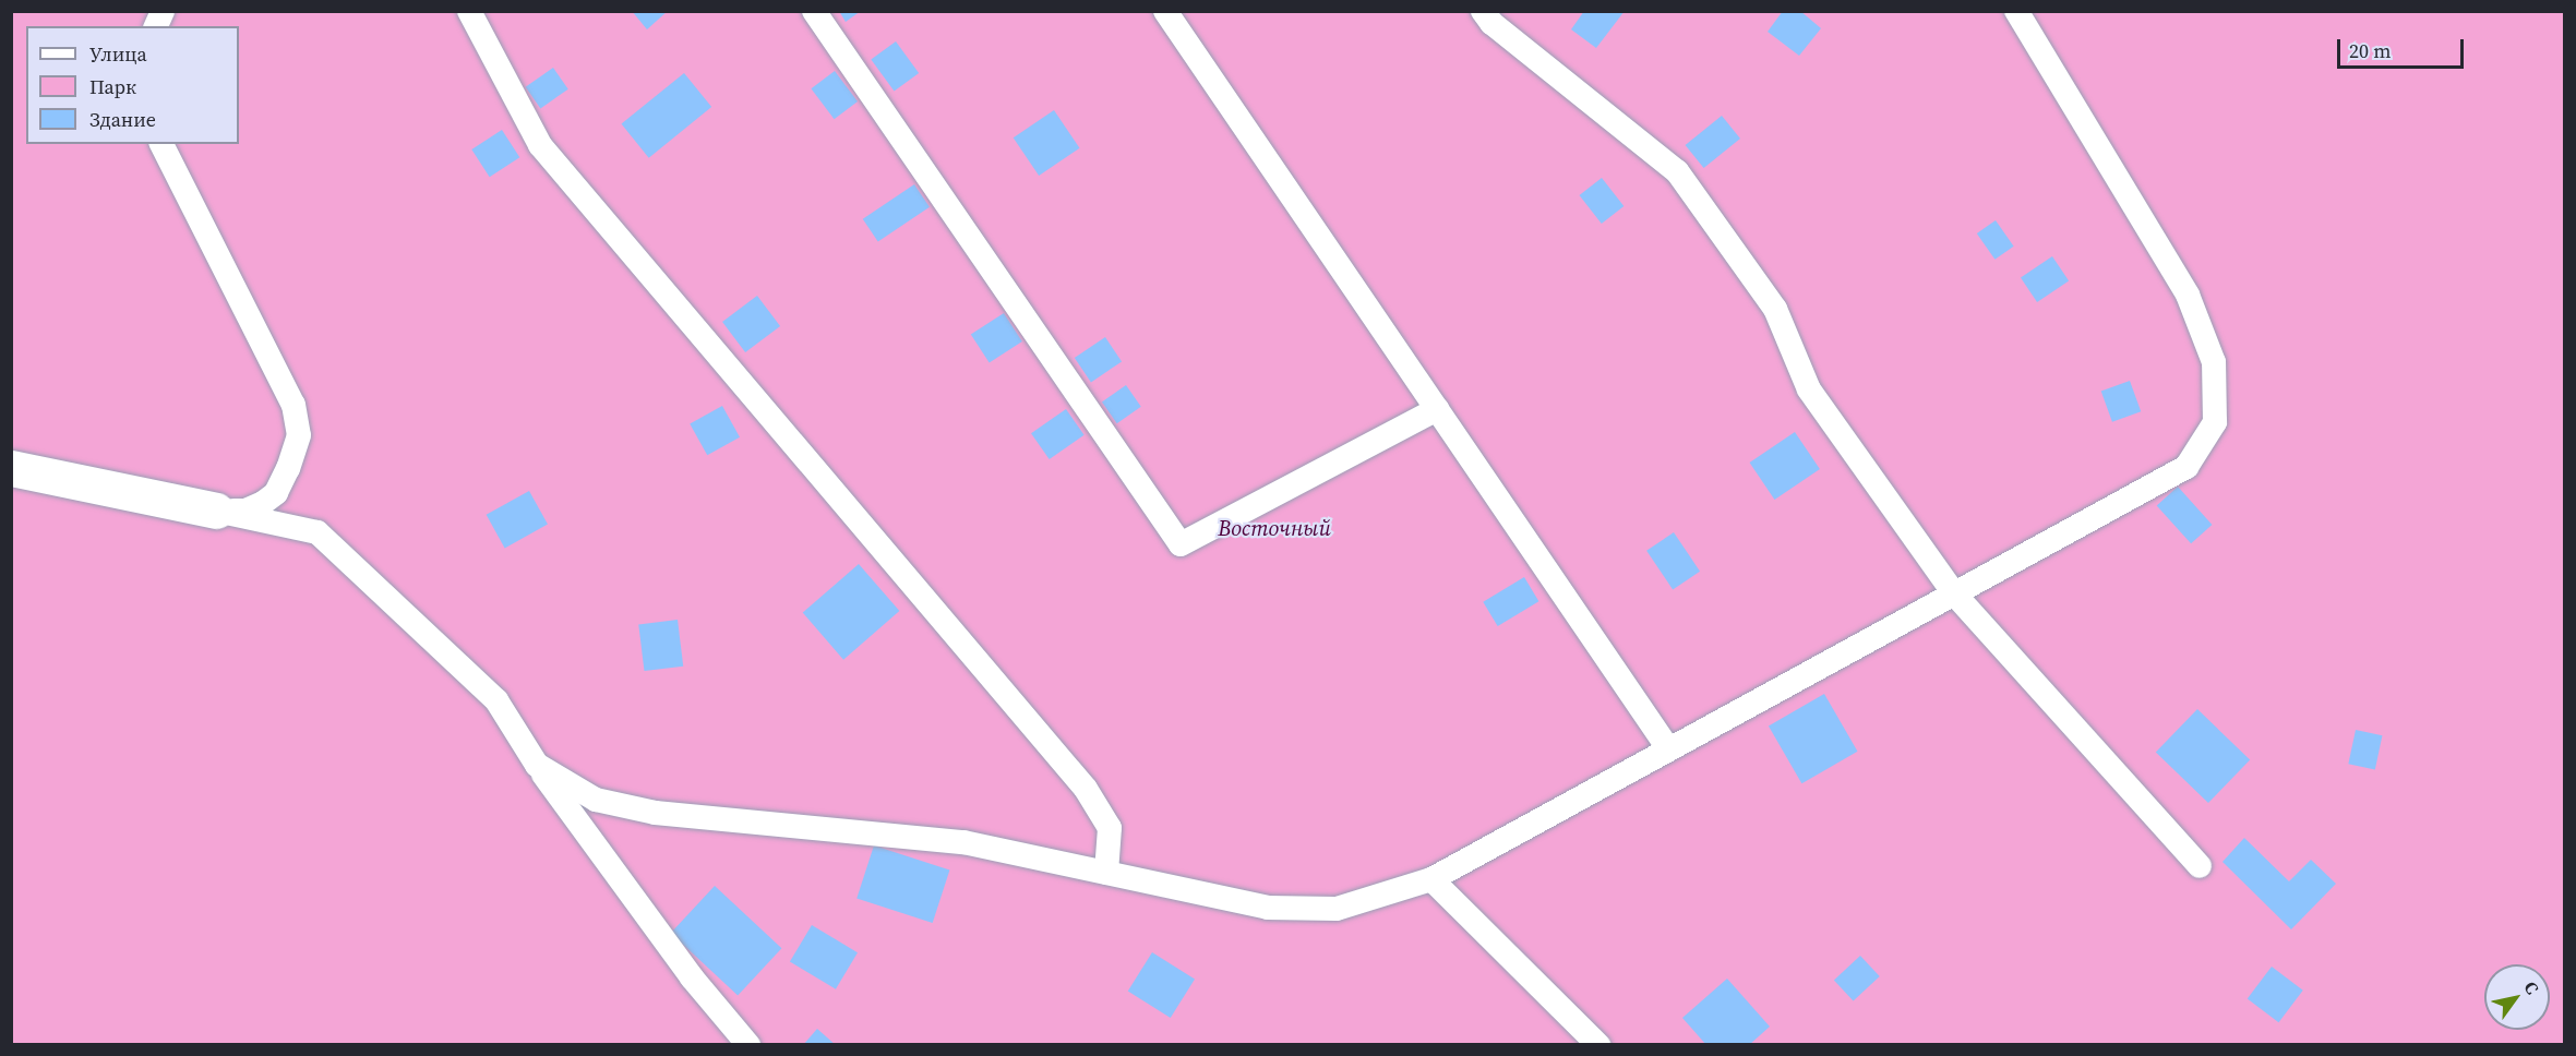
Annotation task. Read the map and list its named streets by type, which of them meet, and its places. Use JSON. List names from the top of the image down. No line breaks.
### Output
{"parks":["Восточный"],"legend":["Улица","Парк","Здание"],"scale_bar":"20 m","north":"top right"}
